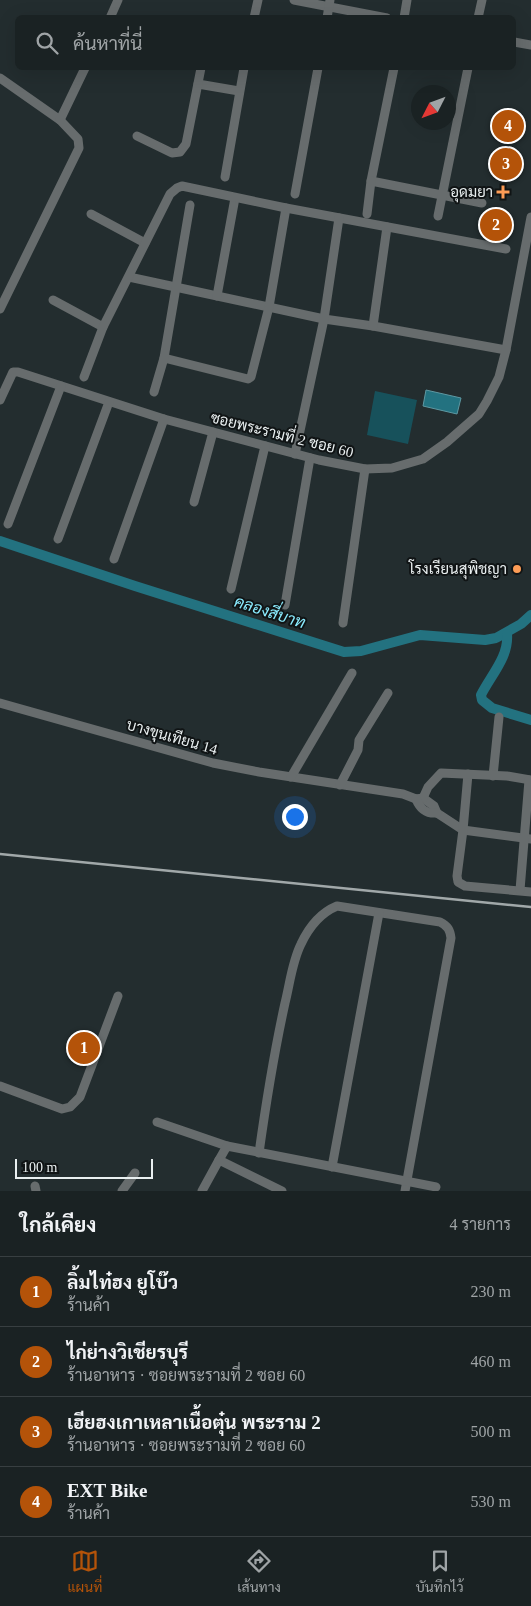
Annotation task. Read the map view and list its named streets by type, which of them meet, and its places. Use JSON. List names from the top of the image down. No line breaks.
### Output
{"streets":{"street":["ซอยพระรามที่ 2 ซอย 60","บางขุนเทียน 14"]},"water":["คลองสี่บาท"],"places":{"health":["อุดมยา"],"other":["โรงเรียนสุพิชญา"]},"scale_bar":"100 m","north":"bottom left","page":{"search":"ค้นหาที่นี่","pins":["4","3","2","1"],"scale":"100 m","heading":["ใกล้เคียง","4 รายการ"],"list":[{"mark":"1","name":"ลิ้มไท๋ฮง ยูโบ๊ว","note":"ร้านค้า","value":"230 m"},{"mark":"2","name":"ไก่ย่างวิเชียรบุรี","note":"ร้านอาหาร · ซอยพระรามที่ 2 ซอย 60","value":"460 m"},{"mark":"3","name":"เฮียฮงเกาเหลาเนื้อตุ๋น พระราม 2","note":"ร้านอาหาร · ซอยพระรามที่ 2 ซอย 60","value":"500 m"},{"mark":"4","name":"EXT Bike","note":"ร้านค้า","value":"530 m"}],"nav":["แผนที่","เส้นทาง","บันทึกไว้"]}}
